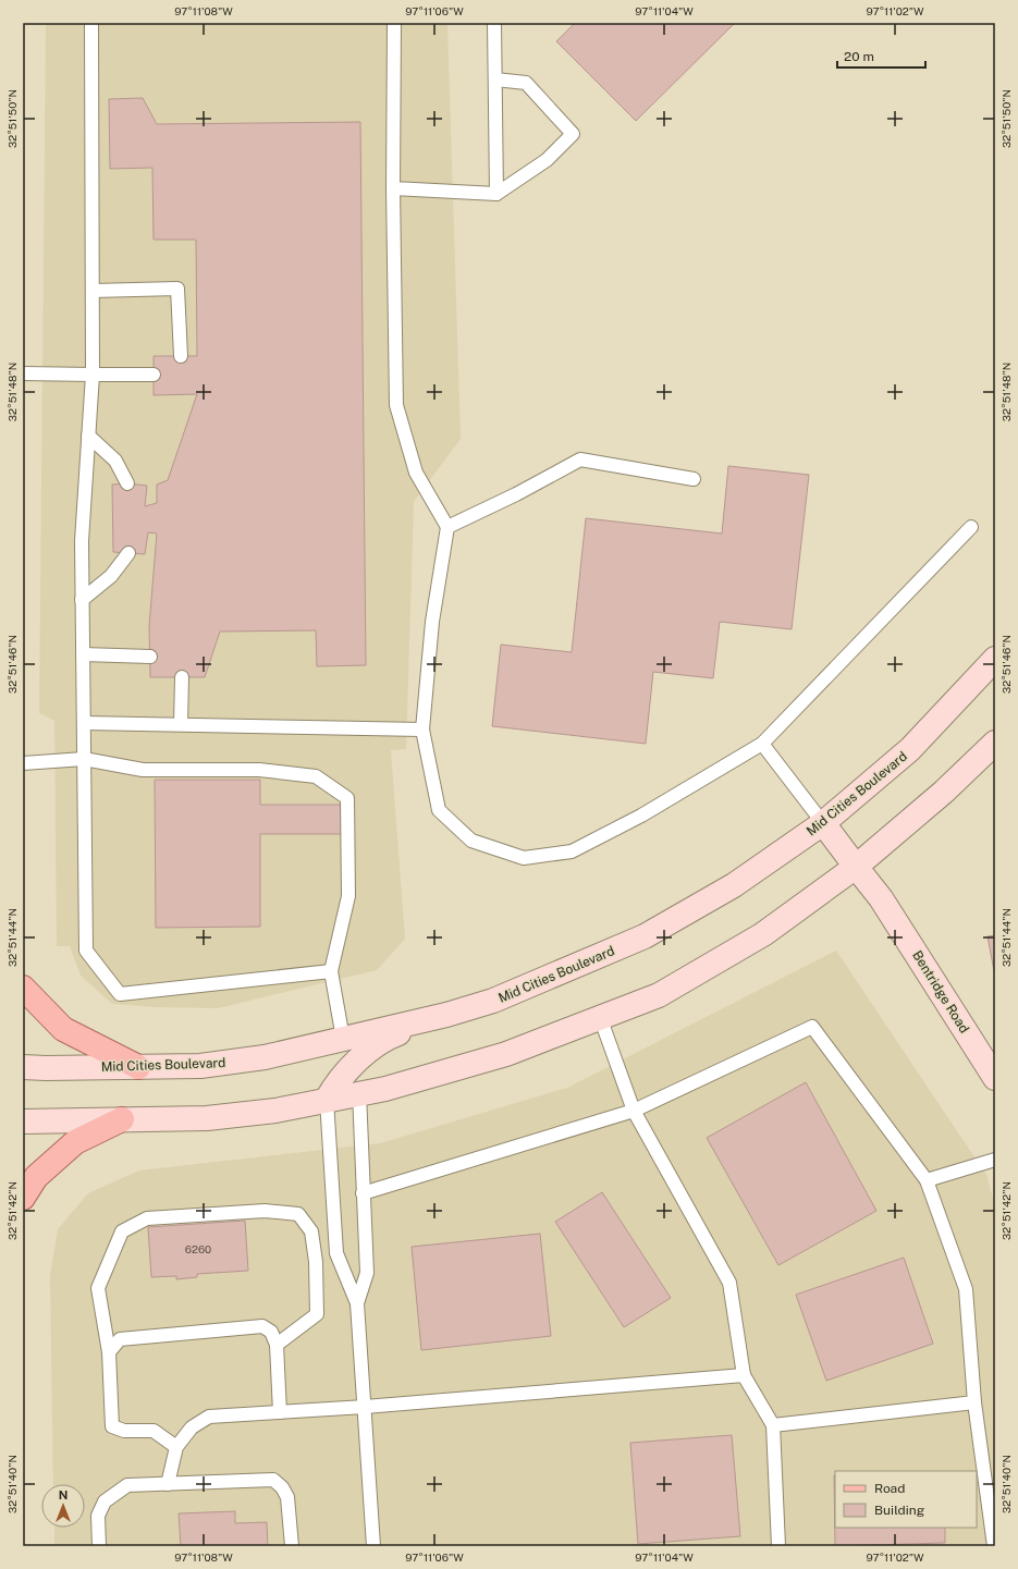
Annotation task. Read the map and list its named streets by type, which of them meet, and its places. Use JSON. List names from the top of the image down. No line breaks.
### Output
{"streets":{"main road":["Mid Cities Boulevard","Bentridge Road"]},"crossings":[["Mid Cities Boulevard","Bentridge Road"]],"house_numbers":["6260"],"legend":["Road","Building"],"scale_bar":"20 m","north":"top","coordinates":["97°11'08\"W","97°11'06\"W","97°11'04\"W","97°11'02\"W","32°51'50\"N","32°51'48\"N","32°51'46\"N","32°51'44\"N","32°51'42\"N","32°51'40\"N"]}
